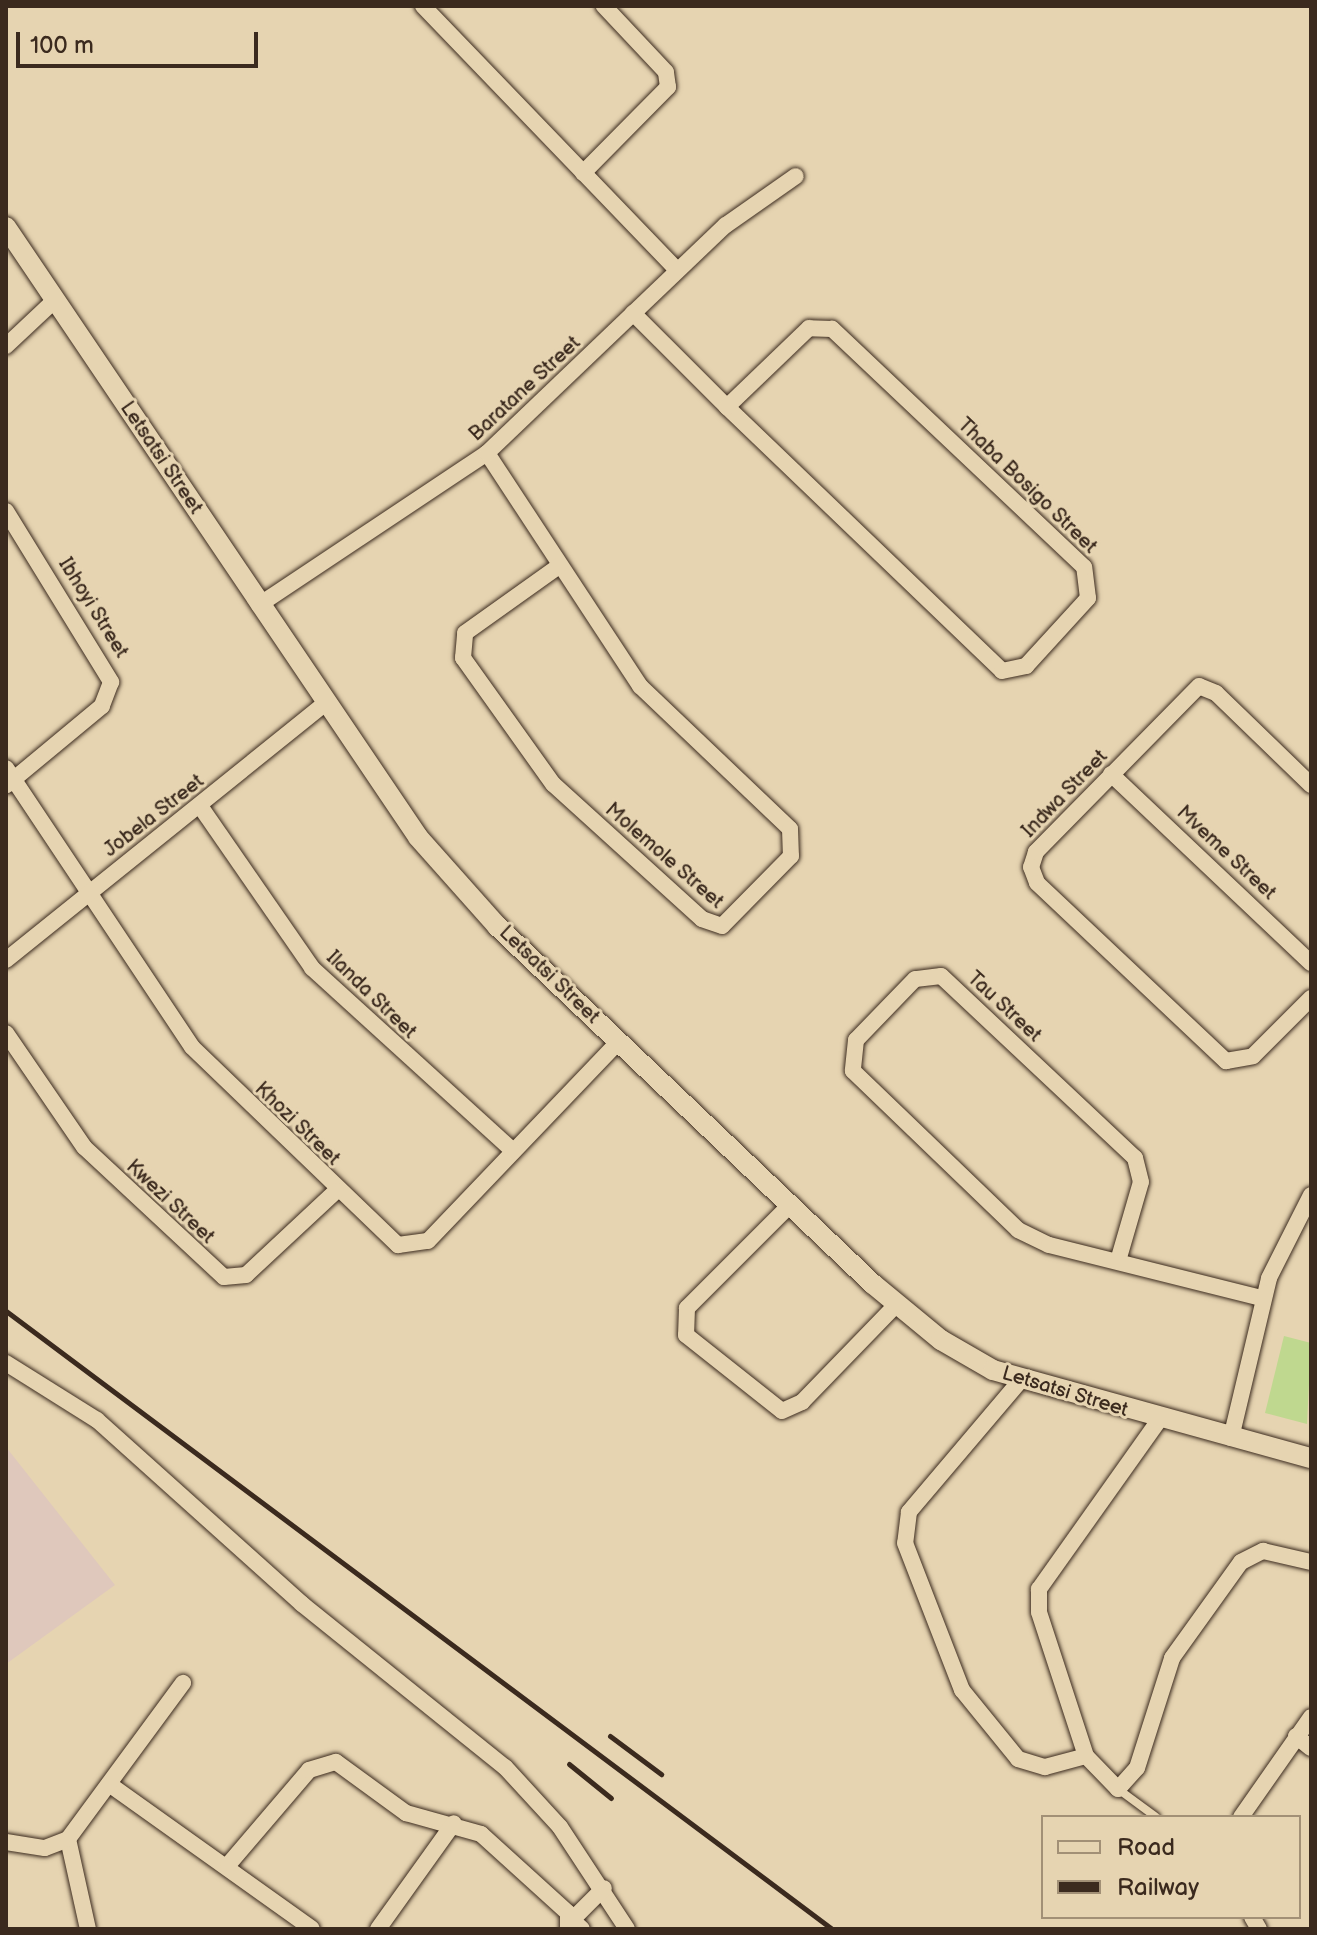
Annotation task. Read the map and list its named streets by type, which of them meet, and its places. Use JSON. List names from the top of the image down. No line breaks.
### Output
{"streets":{"street":["Baratane Street","Letsatsi Street","Thaba Bosigo Street","Ibhoyi Street","Indwa Street","Jobela Street","Mveme Street","Molemole Street","Ilanda Street","Tau Street","Khozi Street","Kwezi Street"]},"crossings":[["Baratane Street","Letsatsi Street"],["Baratane Street","Thaba Bosigo Street"],["Baratane Street","Molemole Street"],["Letsatsi Street","Jobela Street"],["Letsatsi Street","Khozi Street"],["Ibhoyi Street","Khozi Street"],["Indwa Street","Mveme Street"],["Jobela Street","Ilanda Street"],["Jobela Street","Khozi Street"],["Ilanda Street","Khozi Street"],["Khozi Street","Kwezi Street"]],"legend":["Road","Railway"],"scale_bar":"100 m"}
